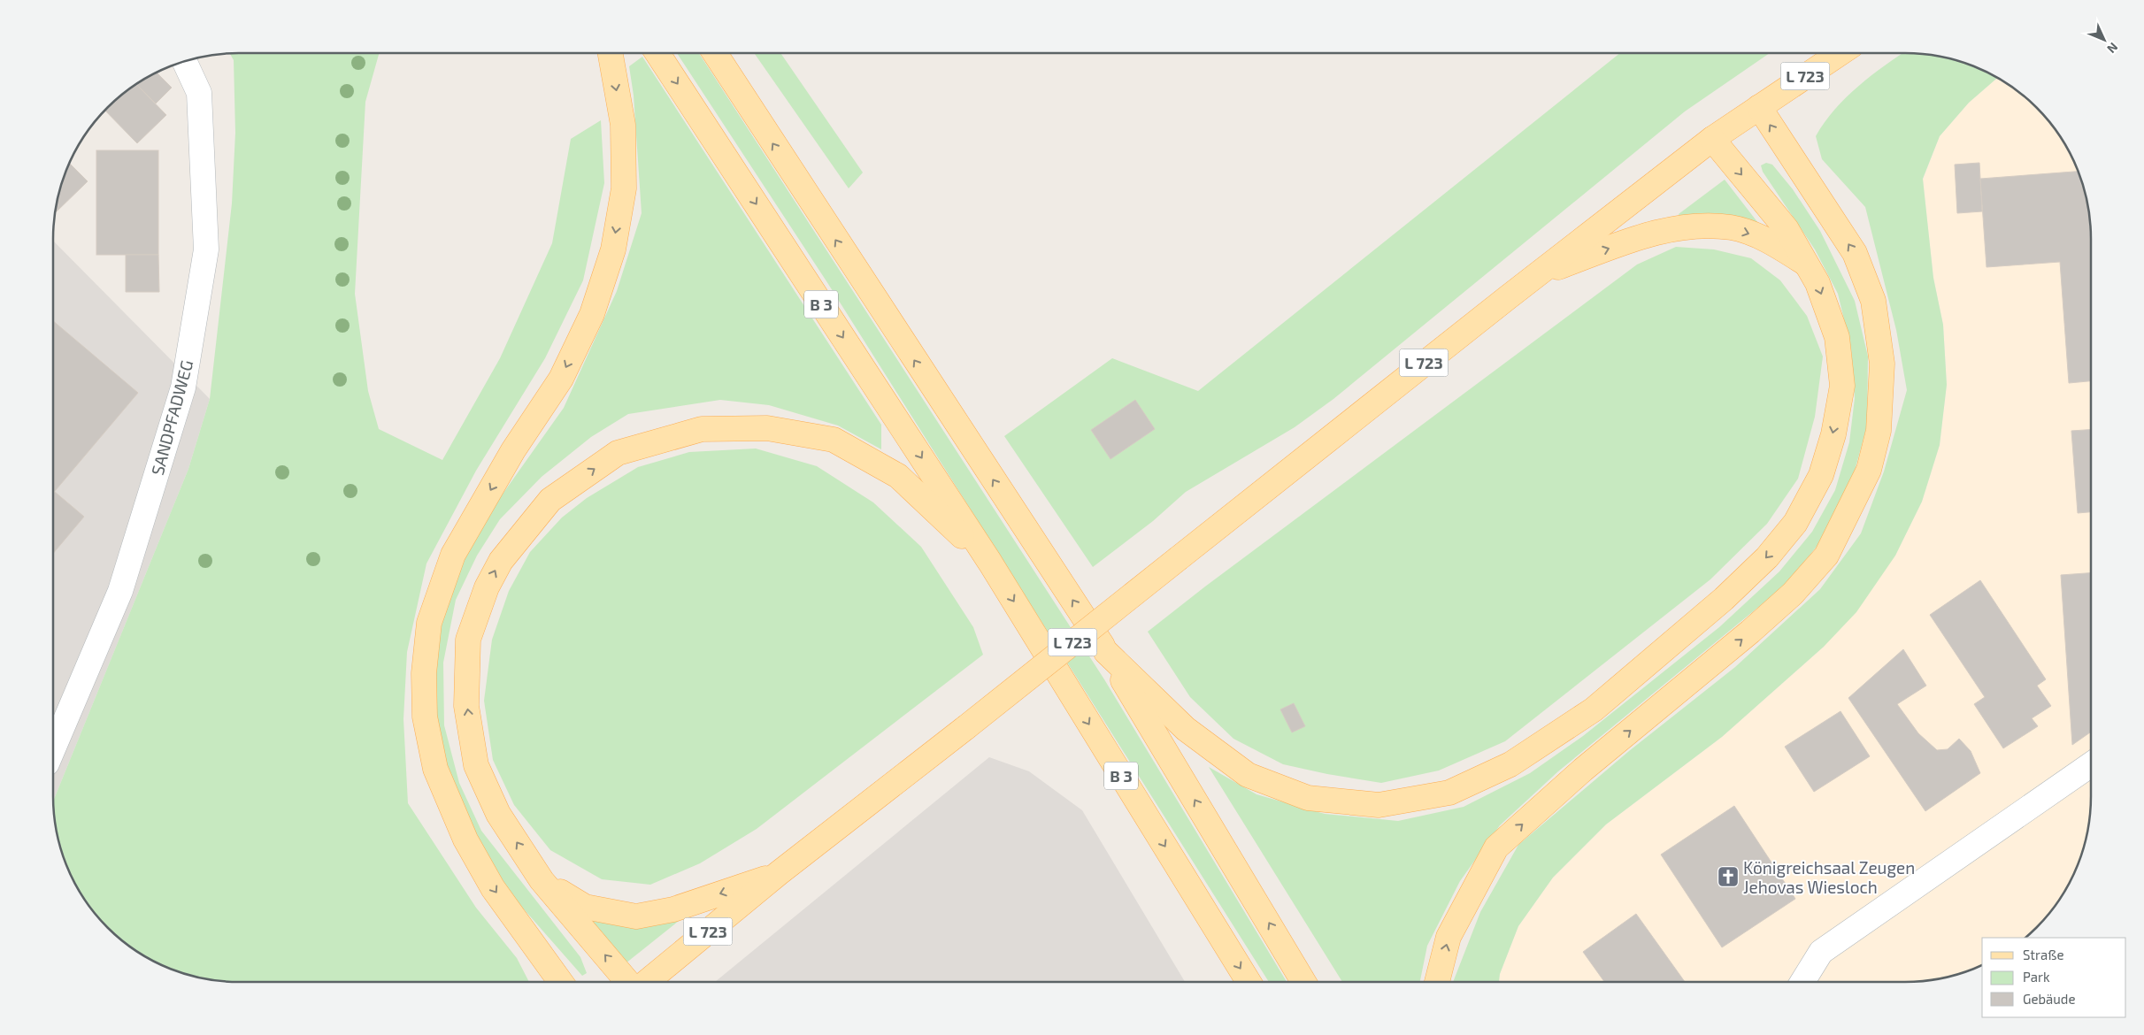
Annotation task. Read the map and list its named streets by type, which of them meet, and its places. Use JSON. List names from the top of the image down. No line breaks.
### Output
{"streets":{"main road":["L 723","B 3"],"street":["SANDPFADWEG"]},"places":{"church":["Königreichsaal Zeugen Jehovas Wiesloch"]},"legend":["Straße","Park","Gebäude"],"north":"bottom right"}
